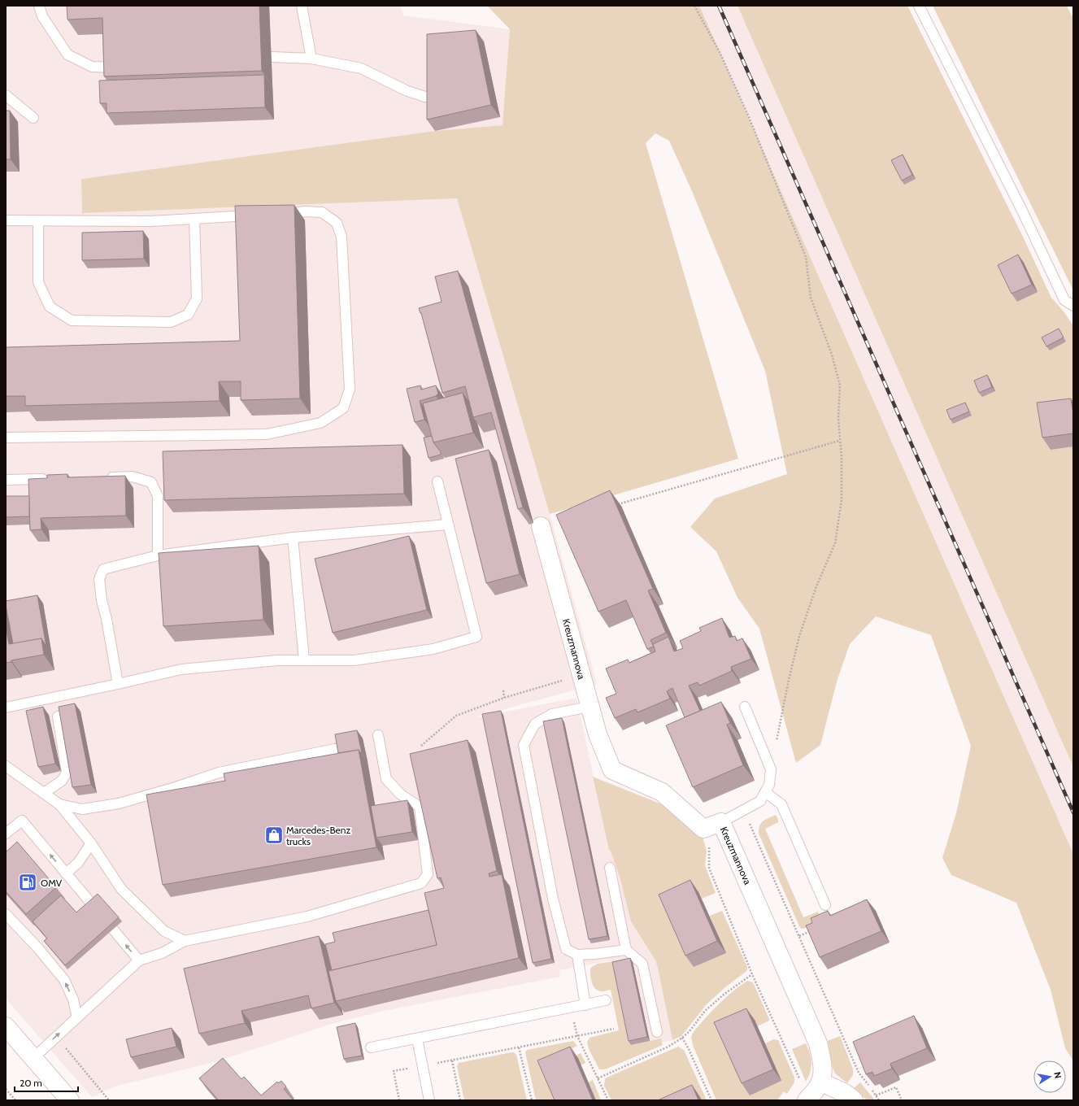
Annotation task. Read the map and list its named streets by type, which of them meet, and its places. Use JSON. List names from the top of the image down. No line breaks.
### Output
{"streets":{"street":["Kreuzmannova"]},"places":{"shop":["Marcedes-Benz trucks"],"fuel station":["OMV"]},"scale_bar":"20 m","north":"right"}
